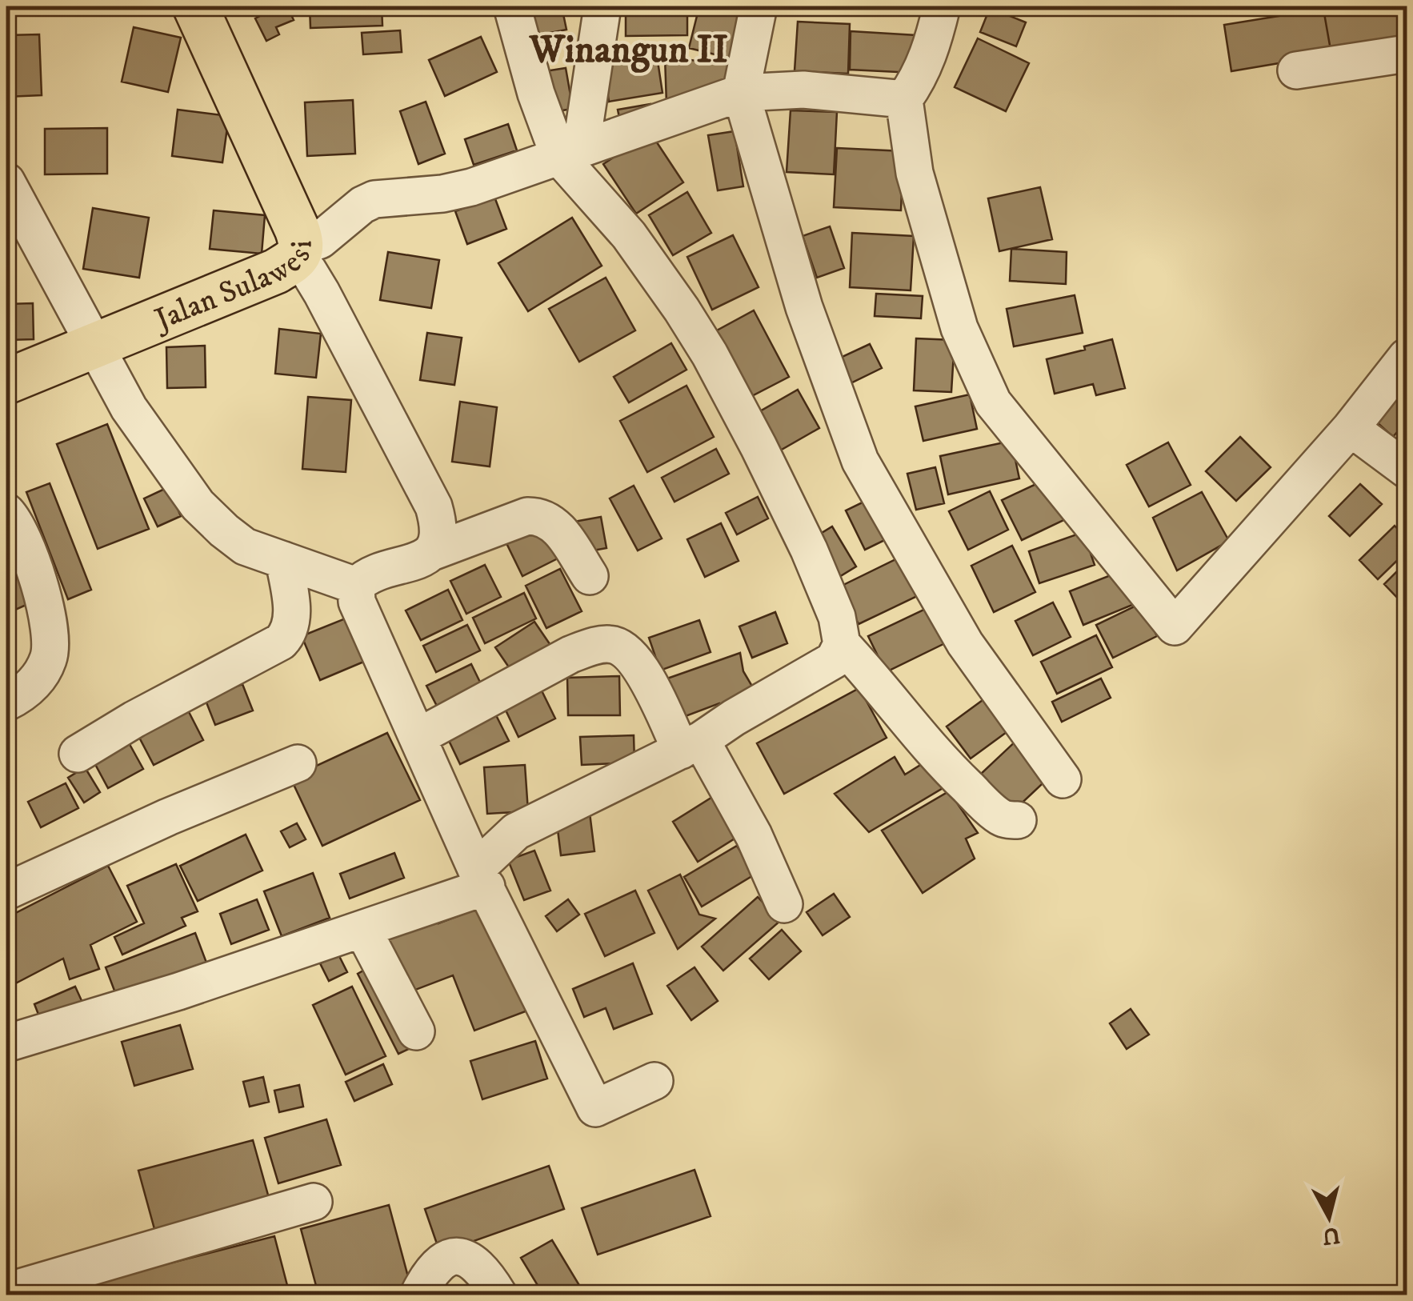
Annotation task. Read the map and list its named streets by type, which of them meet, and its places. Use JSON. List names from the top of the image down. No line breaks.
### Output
{"streets":{"main road":["Jalan Sulawesi"]},"districts":["Winangun II"],"north":"bottom"}
